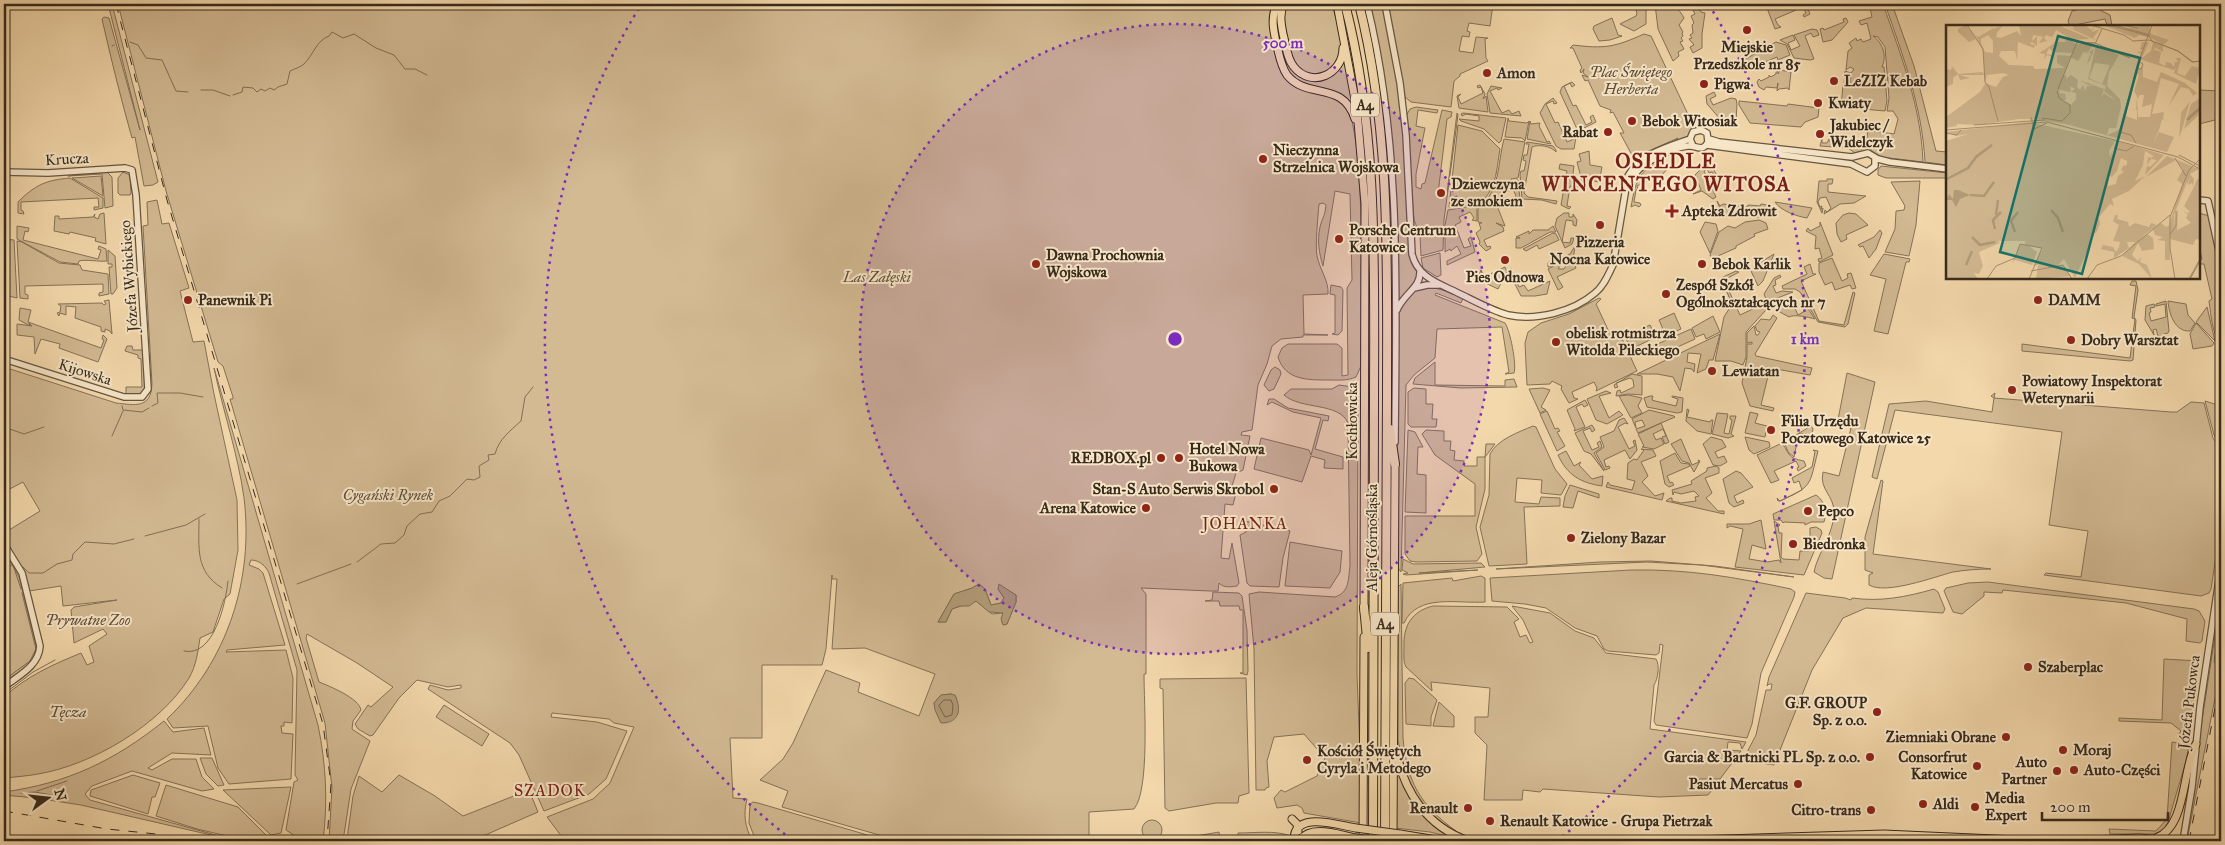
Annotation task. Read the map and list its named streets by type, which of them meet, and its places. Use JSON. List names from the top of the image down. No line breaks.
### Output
{"streets":{"highway":["A4","Aleja Górnośląska"],"main road":["Kochłowicka"],"street":["Krucza","Józefa Wybickiego","Kijowska","Józefa Pukowca"]},"crossings":[["Krucza","Józefa Wybickiego"],["Józefa Wybickiego","Kijowska"]],"districts":["OSIEDLE WINCENTEGO WITOSA","JOHANKA","SZADOK"],"parks":["Plac Świętego Herberta","Las Załęski","Cygański Rynek","Prywatne Zoo","Tęcza"],"places":{"other":["Miejskie Przedszkole nr 85","Amon","LeZIZ Kebab","Pigwa","Kwiaty","Bebok Witosiak","Rabat","Jakubiec / Widelczyk","Nieczynna Strzelnica Wojskowa","Dziewczyna ze smokiem","Pizzeria Nocna Katowice","Porsche Centrum Katowice","Pies Odnowa","Dawna Prochownia Wojskowa","Bebok Karlik","Zespół Szkół Ogólnokształcących nr 7","Panewnik Pi","DAMM","Dobry Warsztat","obelisk rotmistrza Witolda Pileckiego","Lewiatan","Powiatowy Inspektorat Weterynarii","Filia Urzędu Pocztowego Katowice 25","REDBOX.pl","Hotel Nowa Bukowa","Stan-S Auto Serwis Skrobol","Arena Katowice","Pepco","Zielony Bazar","Biedronka","Szaberplac","G.F. GROUP Sp. z o.o.","Ziemniaki Obrane","Moraj","Garcia & Bartnicki PL Sp. z o.o.","Kościół Świętych Cyryla i Metodego","Consorfrut Katowice","Auto-Części","Auto Partner","Pasiut Mercatus","Aldi","Media Expert","Renault","Citro-trans","Renault Katowice - Grupa Pietrzak"],"health":["Apteka Zdrowit"]},"scale_bar":"200 m","north":"right","rings":["500 m","1 km"]}
